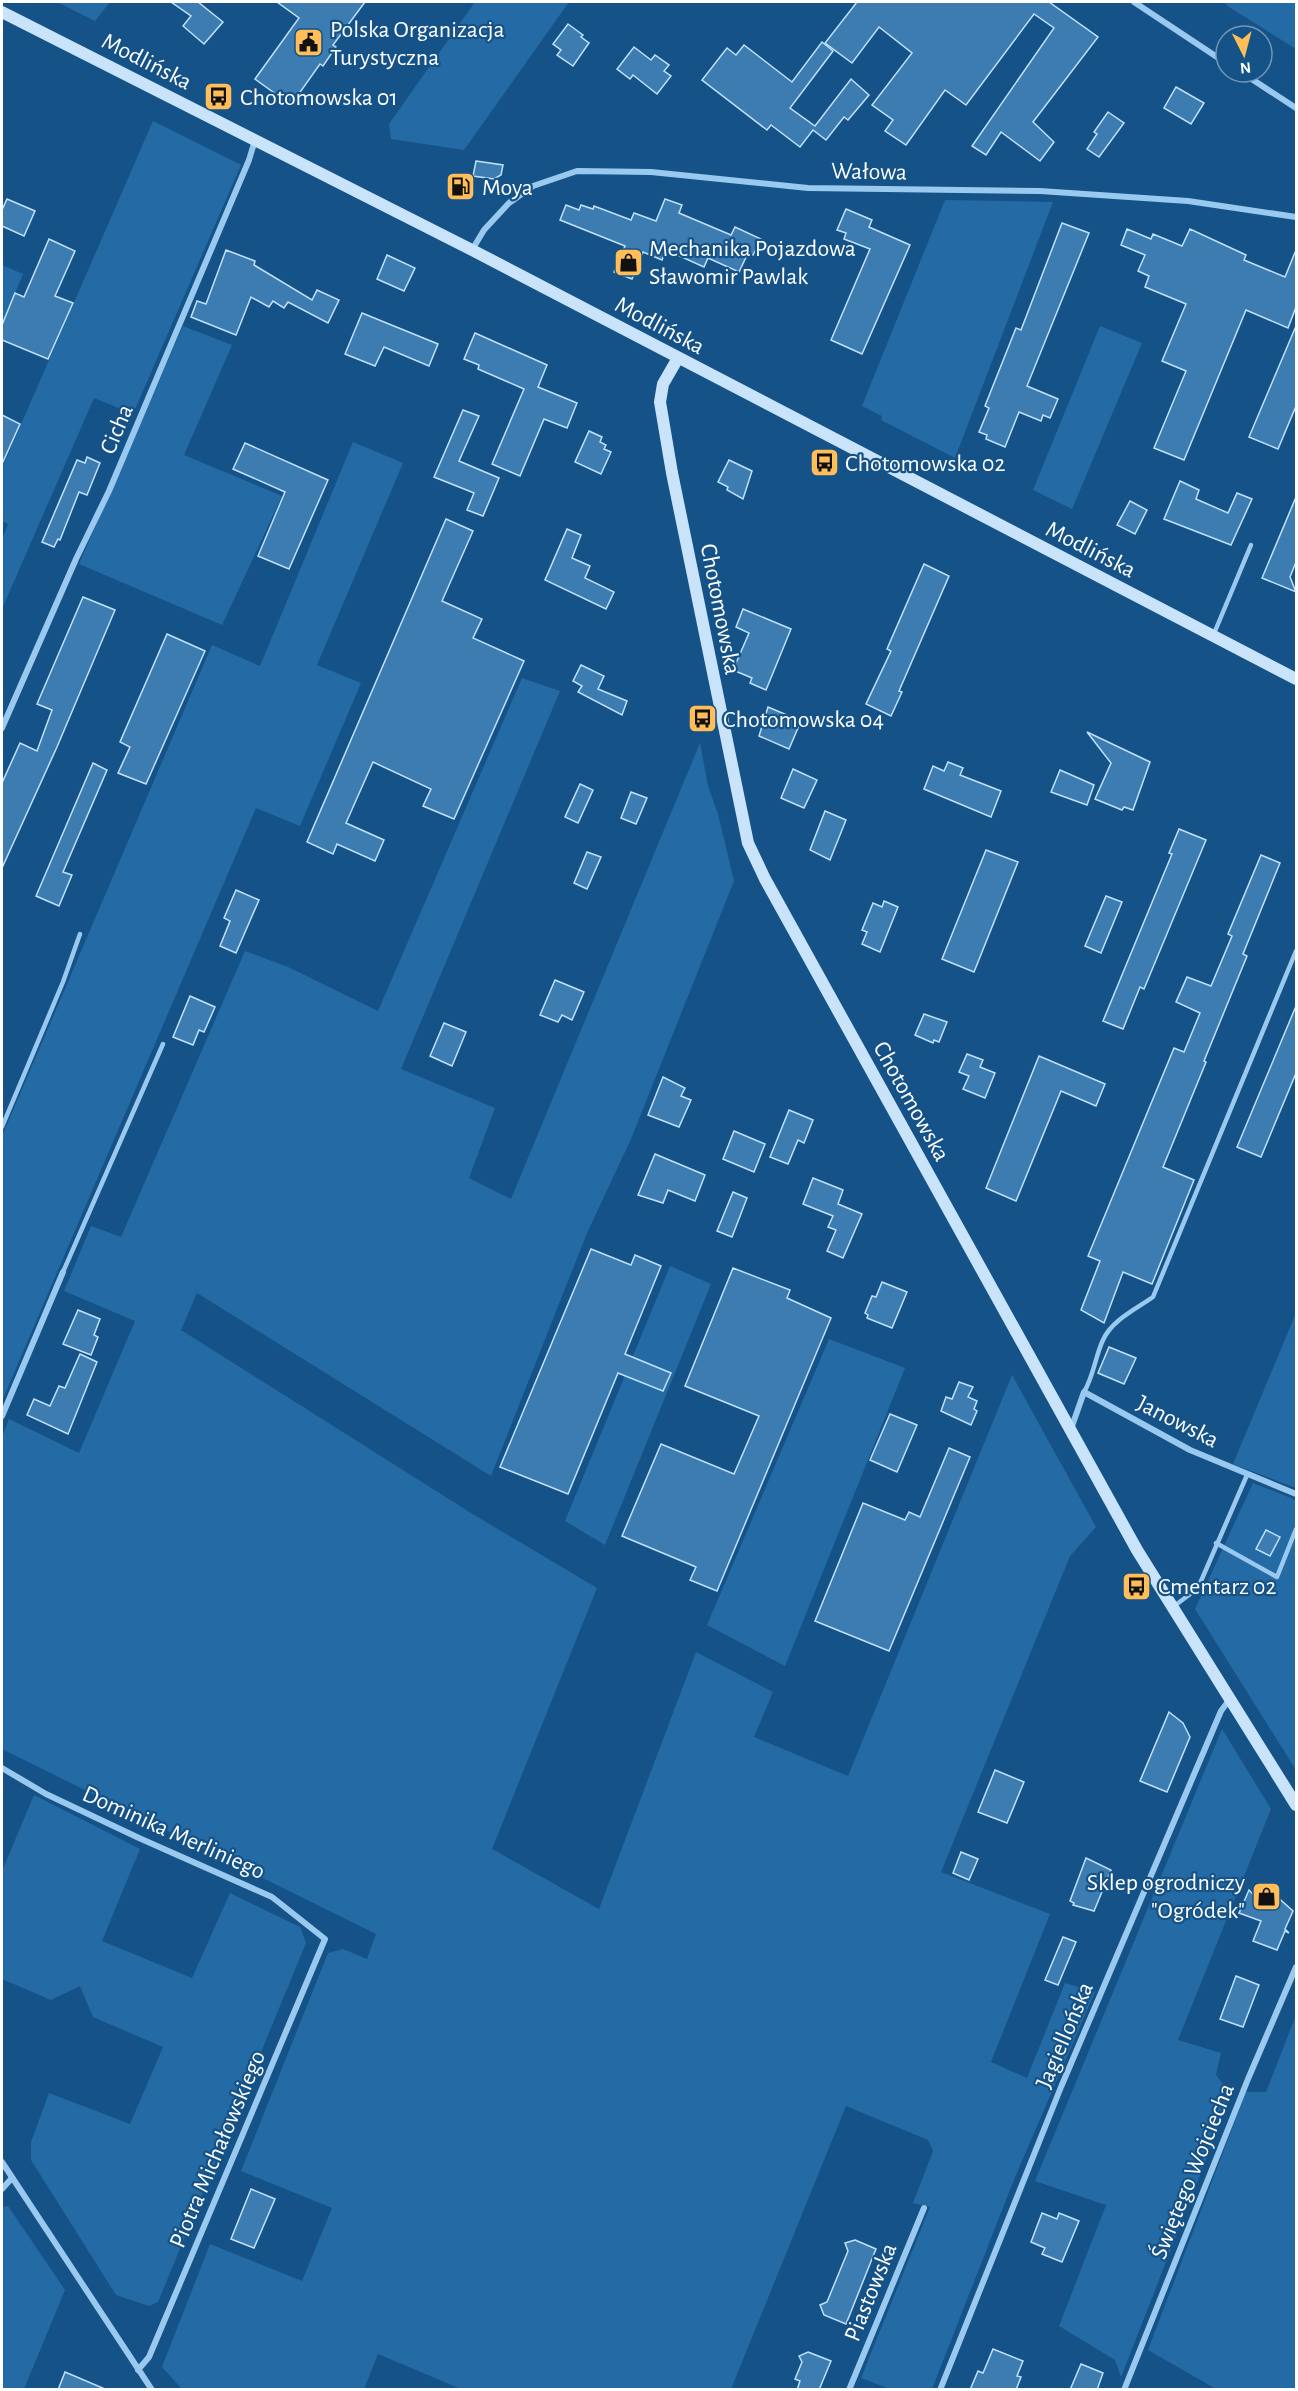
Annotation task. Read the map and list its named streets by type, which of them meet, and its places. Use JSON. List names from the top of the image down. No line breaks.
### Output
{"streets":{"street":["Modlińska","Wałowa","Cicha","Chotomowska","Janowska","Dominika Merliniego","Jagiellońska","Piotra Michałowskiego","Świętego Wojciecha","Piastowska"]},"crossings":[["Modlińska","Wałowa"],["Modlińska","Cicha"],["Modlińska","Chotomowska"],["Chotomowska","Jagiellońska"],["Dominika Merliniego","Piotra Michałowskiego"]],"places":{"public building":["Polska Organizacja Turystyczna"],"bus stop":["Chotomowska 01","Chotomowska 02","Chotomowska 04","Cmentarz 02"],"fuel station":["Moya"],"shop":["Mechanika Pojazdowa Sławomir Pawlak","Sklep ogrodniczy \"Ogródek\""]},"north":"bottom"}
